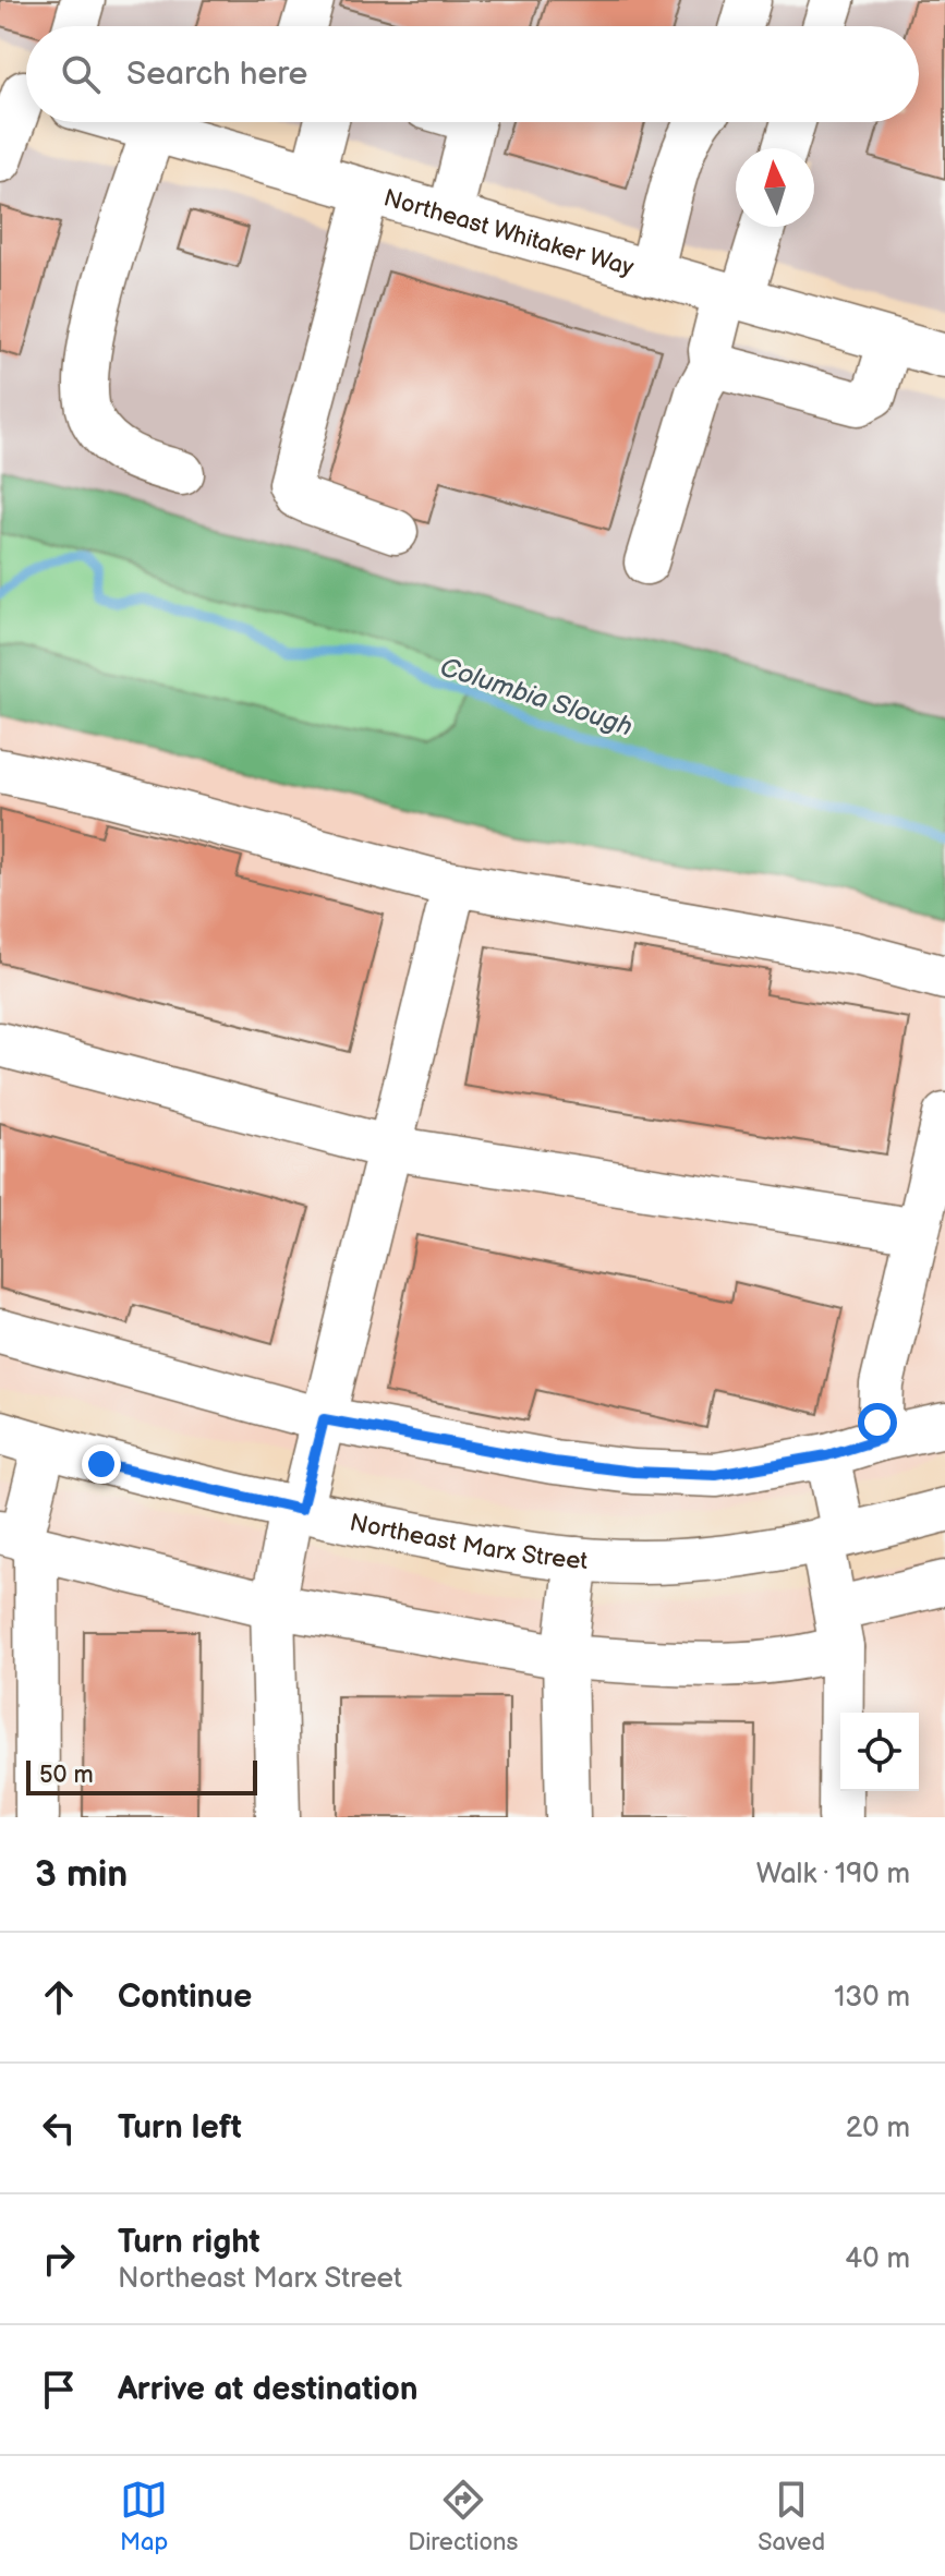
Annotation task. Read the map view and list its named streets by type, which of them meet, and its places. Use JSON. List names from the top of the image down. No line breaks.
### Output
{"streets":{"street":["Northeast Whitaker Way","Northeast Marx Street"]},"water":["Columbia Slough"],"scale_bar":"50 m","north":"top","page":{"search":"Search here","scale":"50 m","heading":["3 min","Walk · 190 m"],"list":[["Continue","130 m"],["Turn left","20 m"],["Turn right","Northeast Marx Street","40 m"],"Arrive at destination"],"nav":["Map","Directions","Saved"]}}
